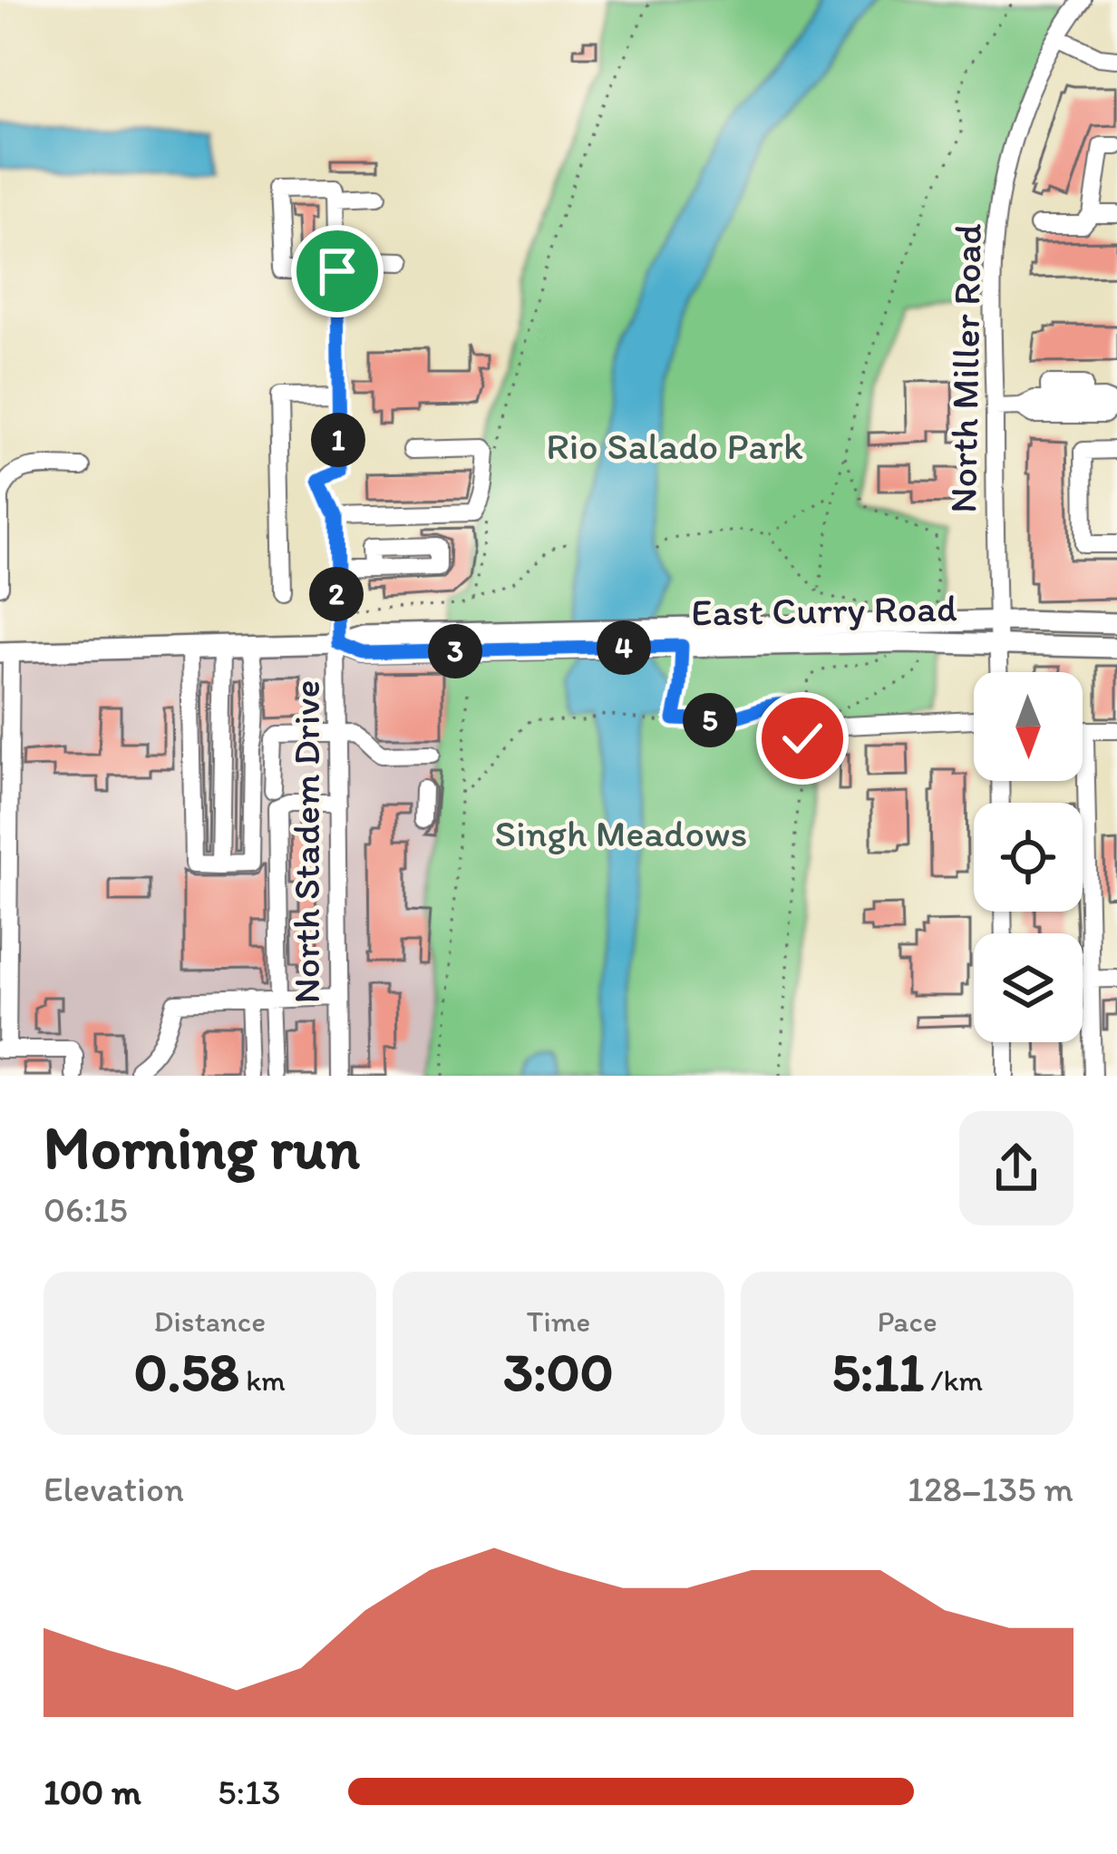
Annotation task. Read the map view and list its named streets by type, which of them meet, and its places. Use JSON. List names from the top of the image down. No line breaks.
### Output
{"streets":{"main road":["East Curry Road"],"street":["North Miller Road","North Stadem Drive"]},"crossings":[["North Miller Road","East Curry Road"],["East Curry Road","North Stadem Drive"]],"parks":["Rio Salado Park","Singh Meadows"],"north":"bottom","page":{"pins":["1","2","4","3","5"],"heading":["Morning run","06:15"],"stats":[["Distance","0.58 km"],["Time","3:00"],["Pace","5:11 /km"]],"chart":["Elevation","128–135 m"],"list":[{"name":"100 m","note":"5:13"}]}}
